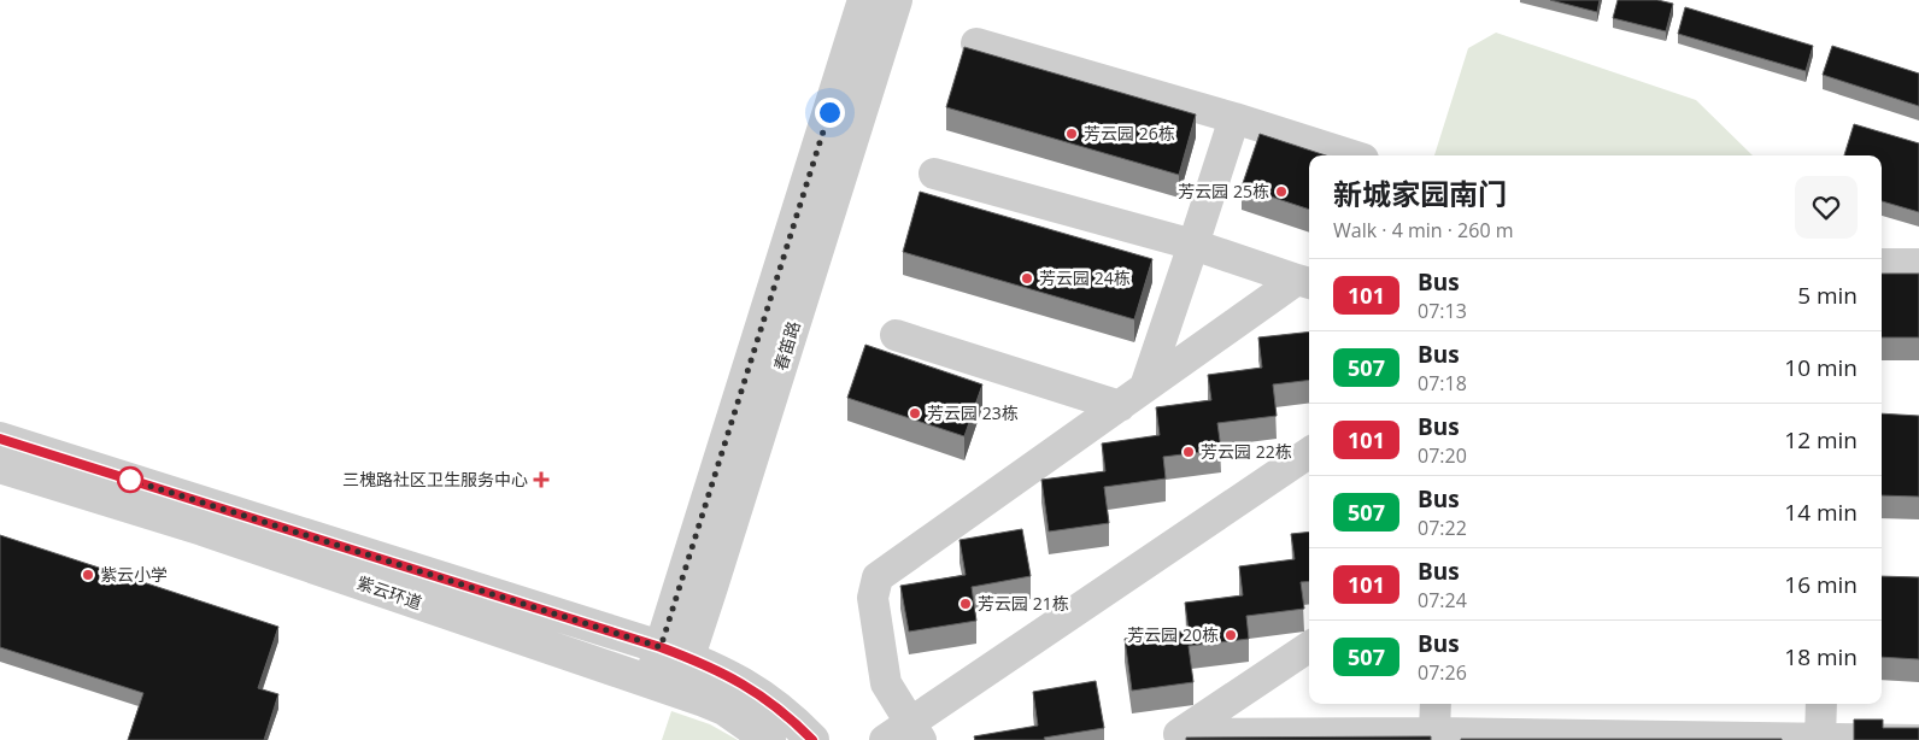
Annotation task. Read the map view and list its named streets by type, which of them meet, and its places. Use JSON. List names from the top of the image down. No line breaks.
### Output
{"streets":{"street":["春笛路","紫云环道"]},"crossings":[["春笛路","紫云环道"]],"places":{"other":["芳云园 26栋","芳云园 25栋","芳云园 24栋","芳云园 23栋","芳云园 22栋","紫云小学","芳云园 21栋","芳云园 20栋"],"health":["三槐路社区卫生服务中心"]},"lines":["bus line 101"],"page":{"heading":["新城家园南门","Walk · 4 min · 260 m"],"list":[{"mark":"101","name":"Bus","note":"07:13","value":"5 min"},{"mark":"507","name":"Bus","note":"07:18","value":"10 min"},{"mark":"101","name":"Bus","note":"07:20","value":"12 min"},{"mark":"507","name":"Bus","note":"07:22","value":"14 min"},{"mark":"101","name":"Bus","note":"07:24","value":"16 min"},{"mark":"507","name":"Bus","note":"07:26","value":"18 min"}]}}
